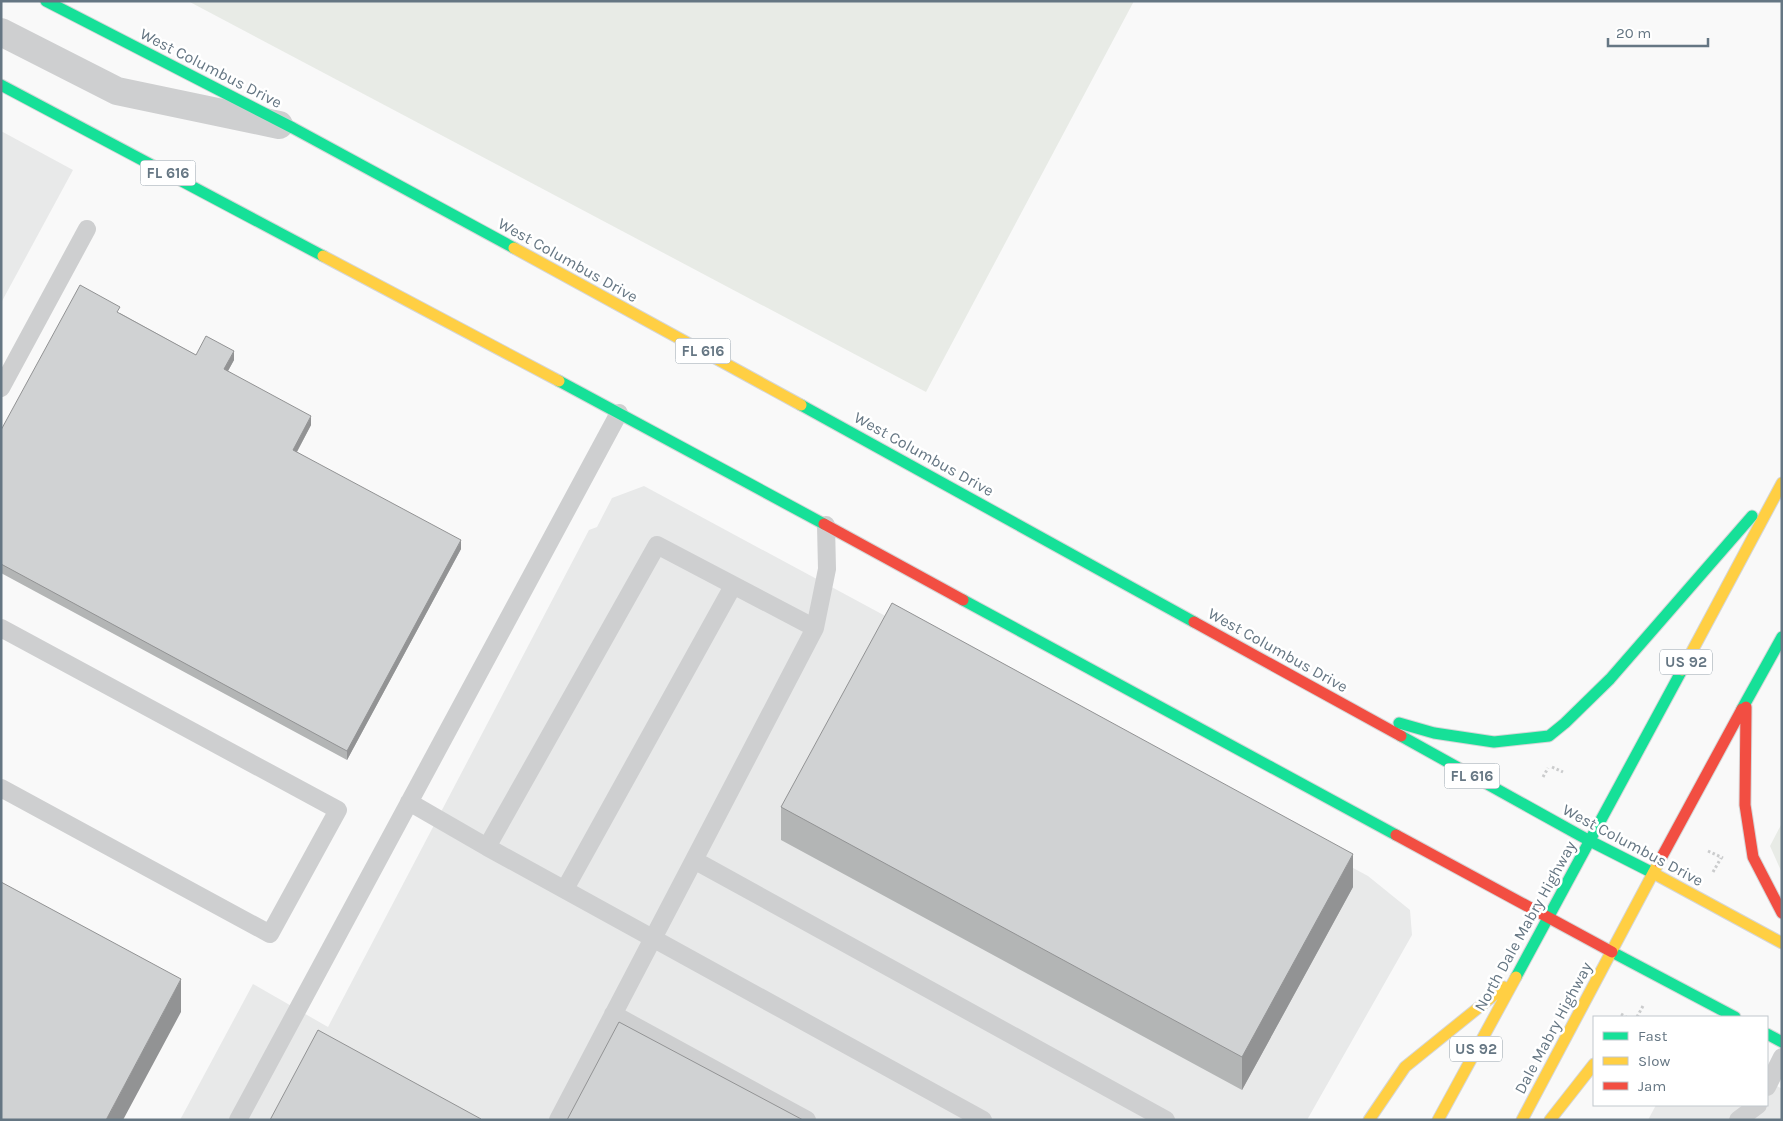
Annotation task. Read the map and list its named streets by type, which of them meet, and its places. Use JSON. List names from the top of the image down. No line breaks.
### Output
{"streets":{"main road":["West Columbus Drive","FL 616","US 92","North Dale Mabry Highway","Dale Mabry Highway"]},"crossings":[["West Columbus Drive","North Dale Mabry Highway"],["FL 616","North Dale Mabry Highway"],["FL 616","Dale Mabry Highway"]],"legend":["Fast","Slow","Jam"],"scale_bar":"20 m"}
